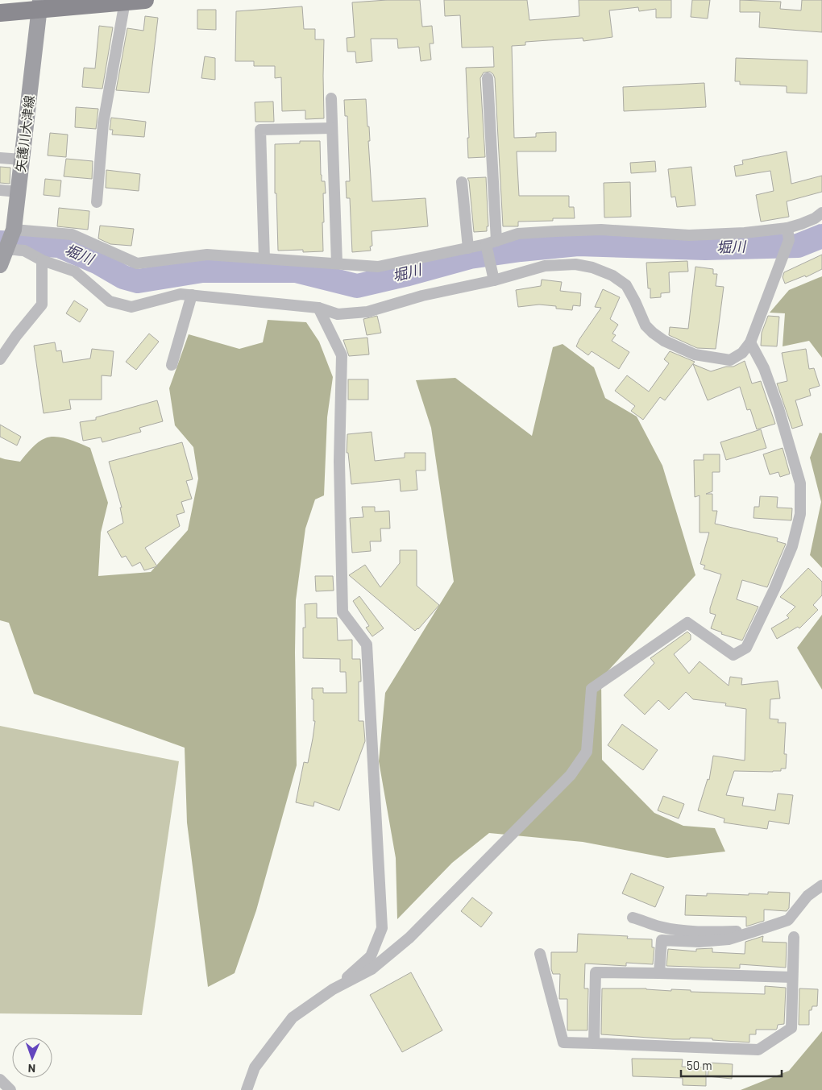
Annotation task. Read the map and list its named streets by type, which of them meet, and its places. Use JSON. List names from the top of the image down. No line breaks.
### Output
{"streets":{"main road":["矢護川大津線"]},"water":["堀川"],"scale_bar":"50 m","north":"bottom"}
